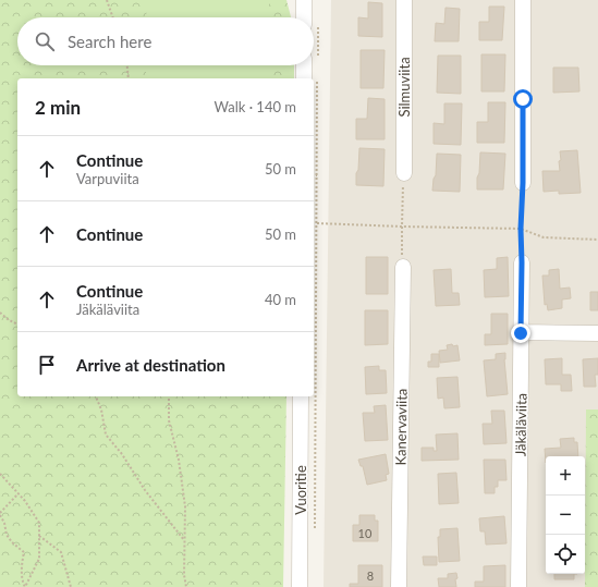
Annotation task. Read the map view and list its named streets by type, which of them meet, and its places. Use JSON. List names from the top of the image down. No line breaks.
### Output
{"streets":{"street":["Silmuviita","Jäkäläviita","Kanervaviita","Vuoritie"]},"house_numbers":["10","8"],"page":{"search":"Search here","heading":["2 min","Walk · 140 m"],"list":[["Continue","Varpuviita","50 m"],["Continue","50 m"],["Continue","Jäkäläviita","40 m"],"Arrive at destination"],"map_buttons":["+","−"]}}
